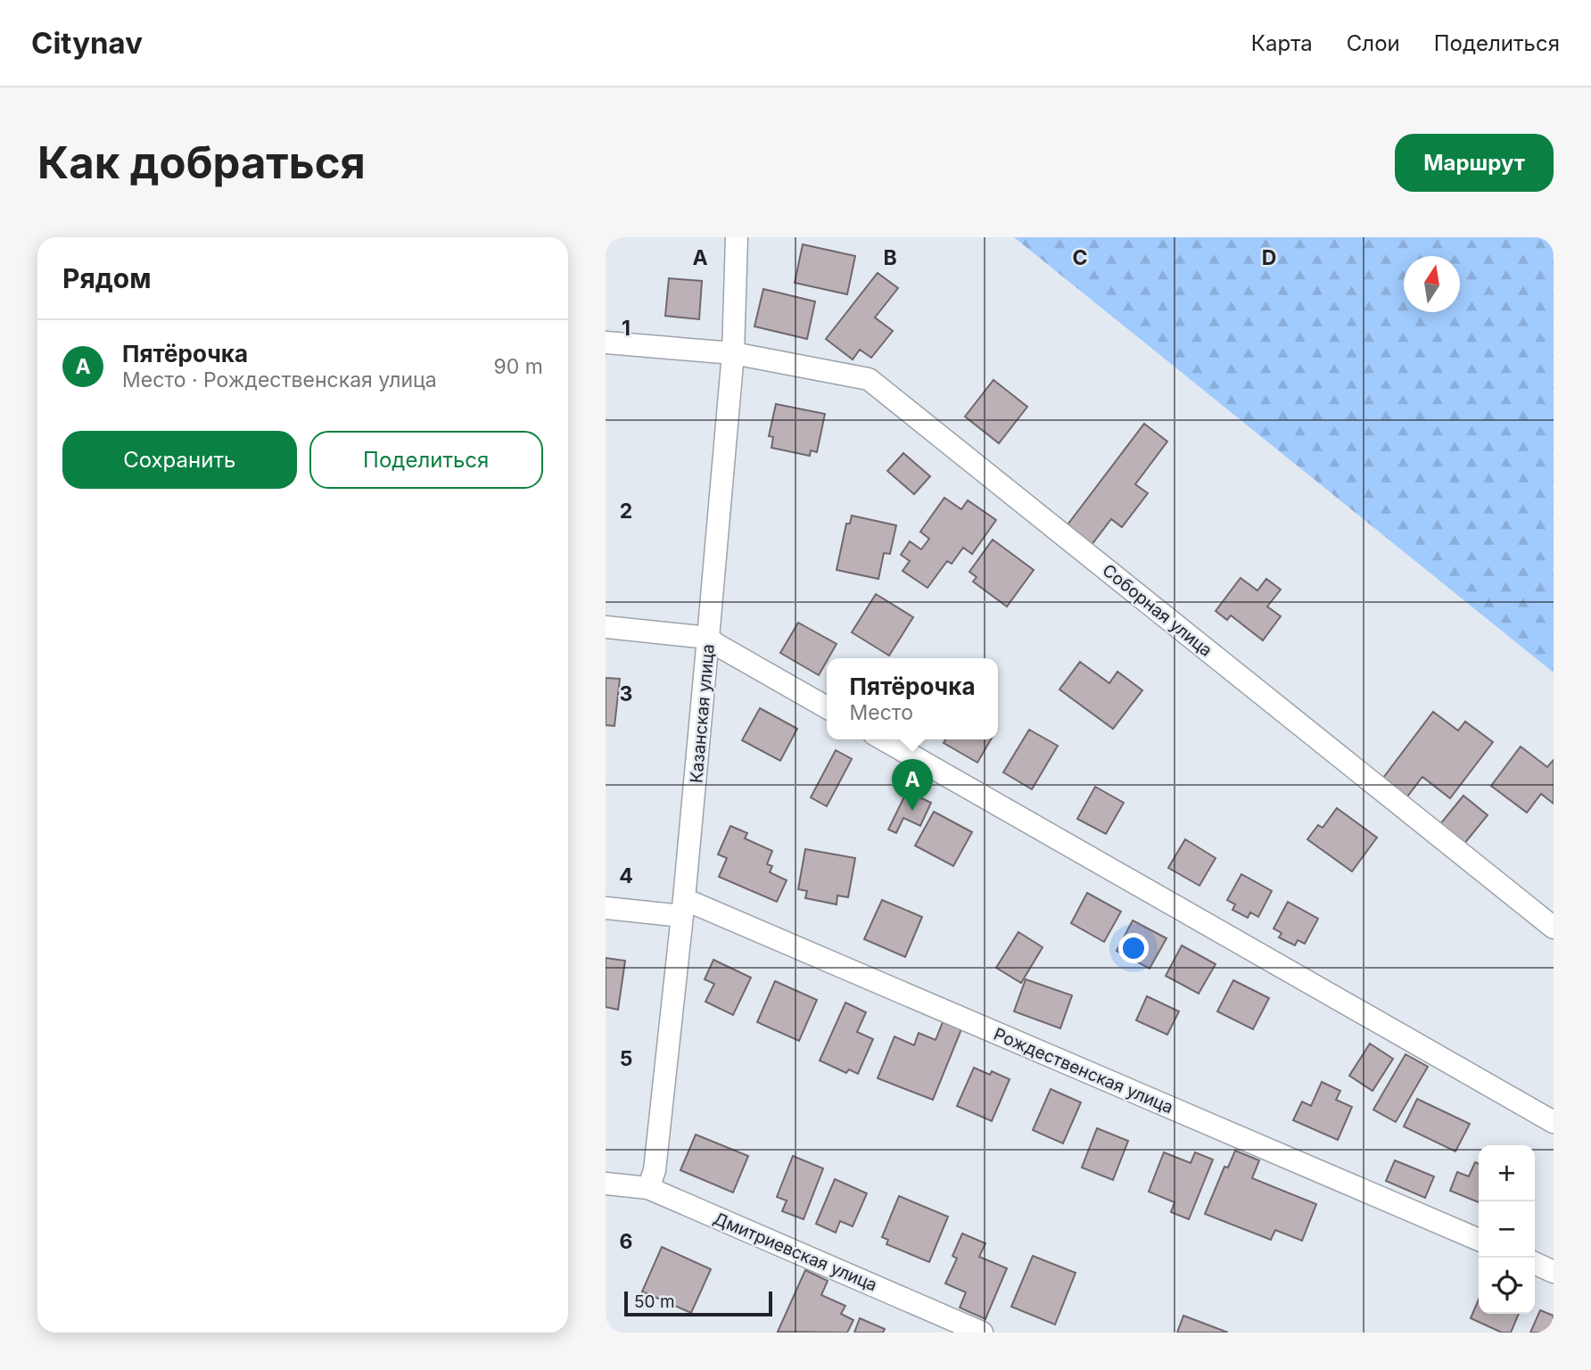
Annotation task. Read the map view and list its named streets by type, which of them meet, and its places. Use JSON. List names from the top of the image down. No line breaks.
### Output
{"streets":{"street":["Соборная улица","Казанская улица","Рождественская улица","Дмитриевская улица"]},"crossings":[["Соборная улица","Казанская улица"],["Казанская улица","Рождественская улица"],["Казанская улица","Дмитриевская улица"]],"scale_bar":"50 m","north":"top","page":{"header":"Citynav","nav":["Карта","Слои","Поделиться"],"buttons":["Маршрут",["Сохранить","Поделиться"]],"title":"Как добраться","heading":"Рядом","list":[{"mark":"A","name":"Пятёрочка","note":"Место · Рождественская улица","value":"90 m"}],"popup":["Пятёрочка","Место"],"pins":"A","map_buttons":["+","−"],"scale":"50 m"},"grid":{"columns":["A","B","C","D"],"rows":["1","2","3","4","5","6"]}}
